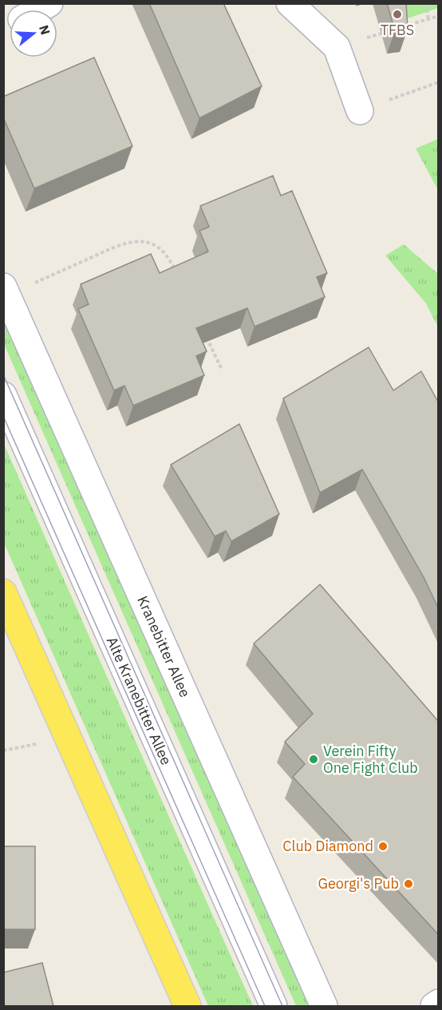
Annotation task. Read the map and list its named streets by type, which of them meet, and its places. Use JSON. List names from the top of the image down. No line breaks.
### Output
{"streets":{"street":["Kranebitter Allee","Alte Kranebitter Allee"]},"places":["TFBS","Verein Fifty One Fight Club","Club Diamond","Georgi's Pub"],"north":"right"}
